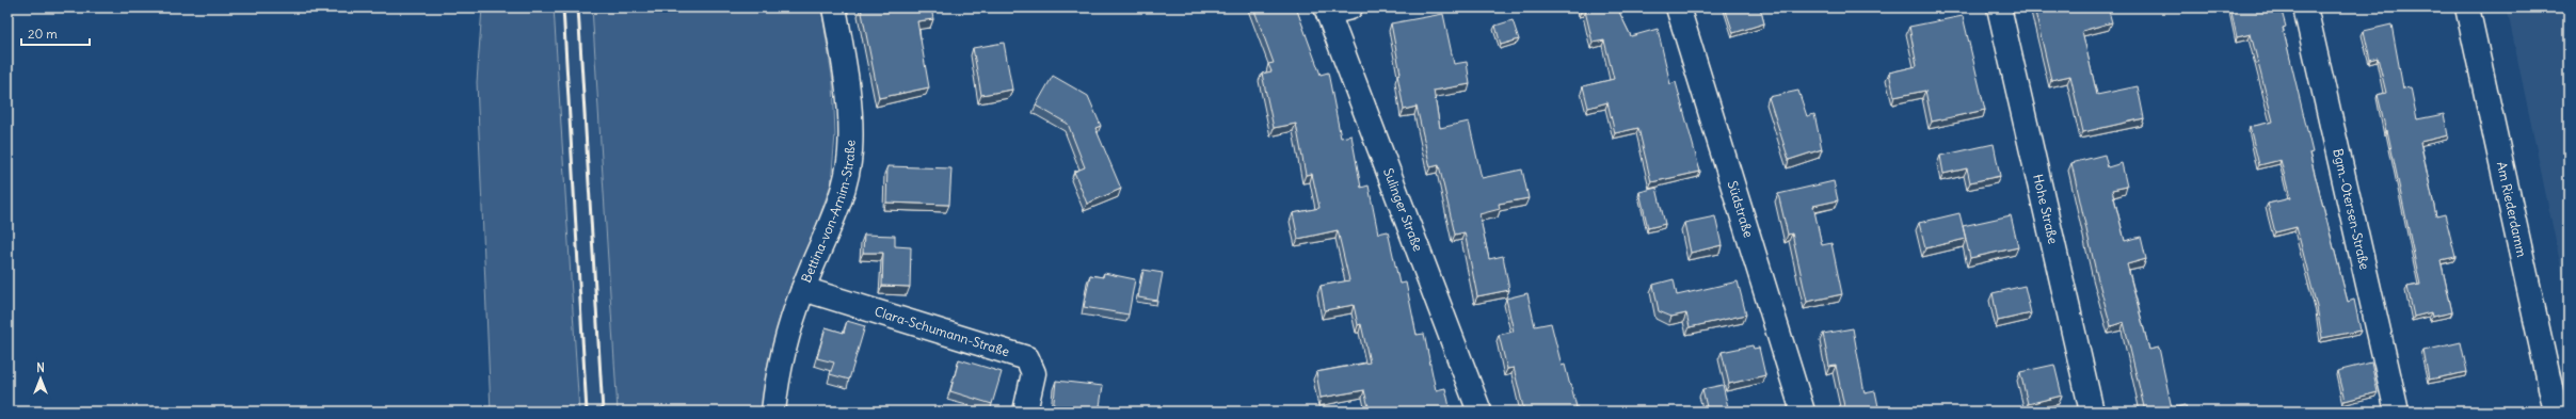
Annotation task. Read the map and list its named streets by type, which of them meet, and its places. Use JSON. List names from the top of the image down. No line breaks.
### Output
{"streets":{"street":["Südstraße","Hohe Straße","Bgm.-Otersen-Straße","Am Riederdamm","Sulinger Straße","Bettina-von-Arnim-Straße","Clara-Schumann-Straße"]},"crossings":[["Bettina-von-Arnim-Straße","Clara-Schumann-Straße"]],"scale_bar":"20 m","north":"top"}
